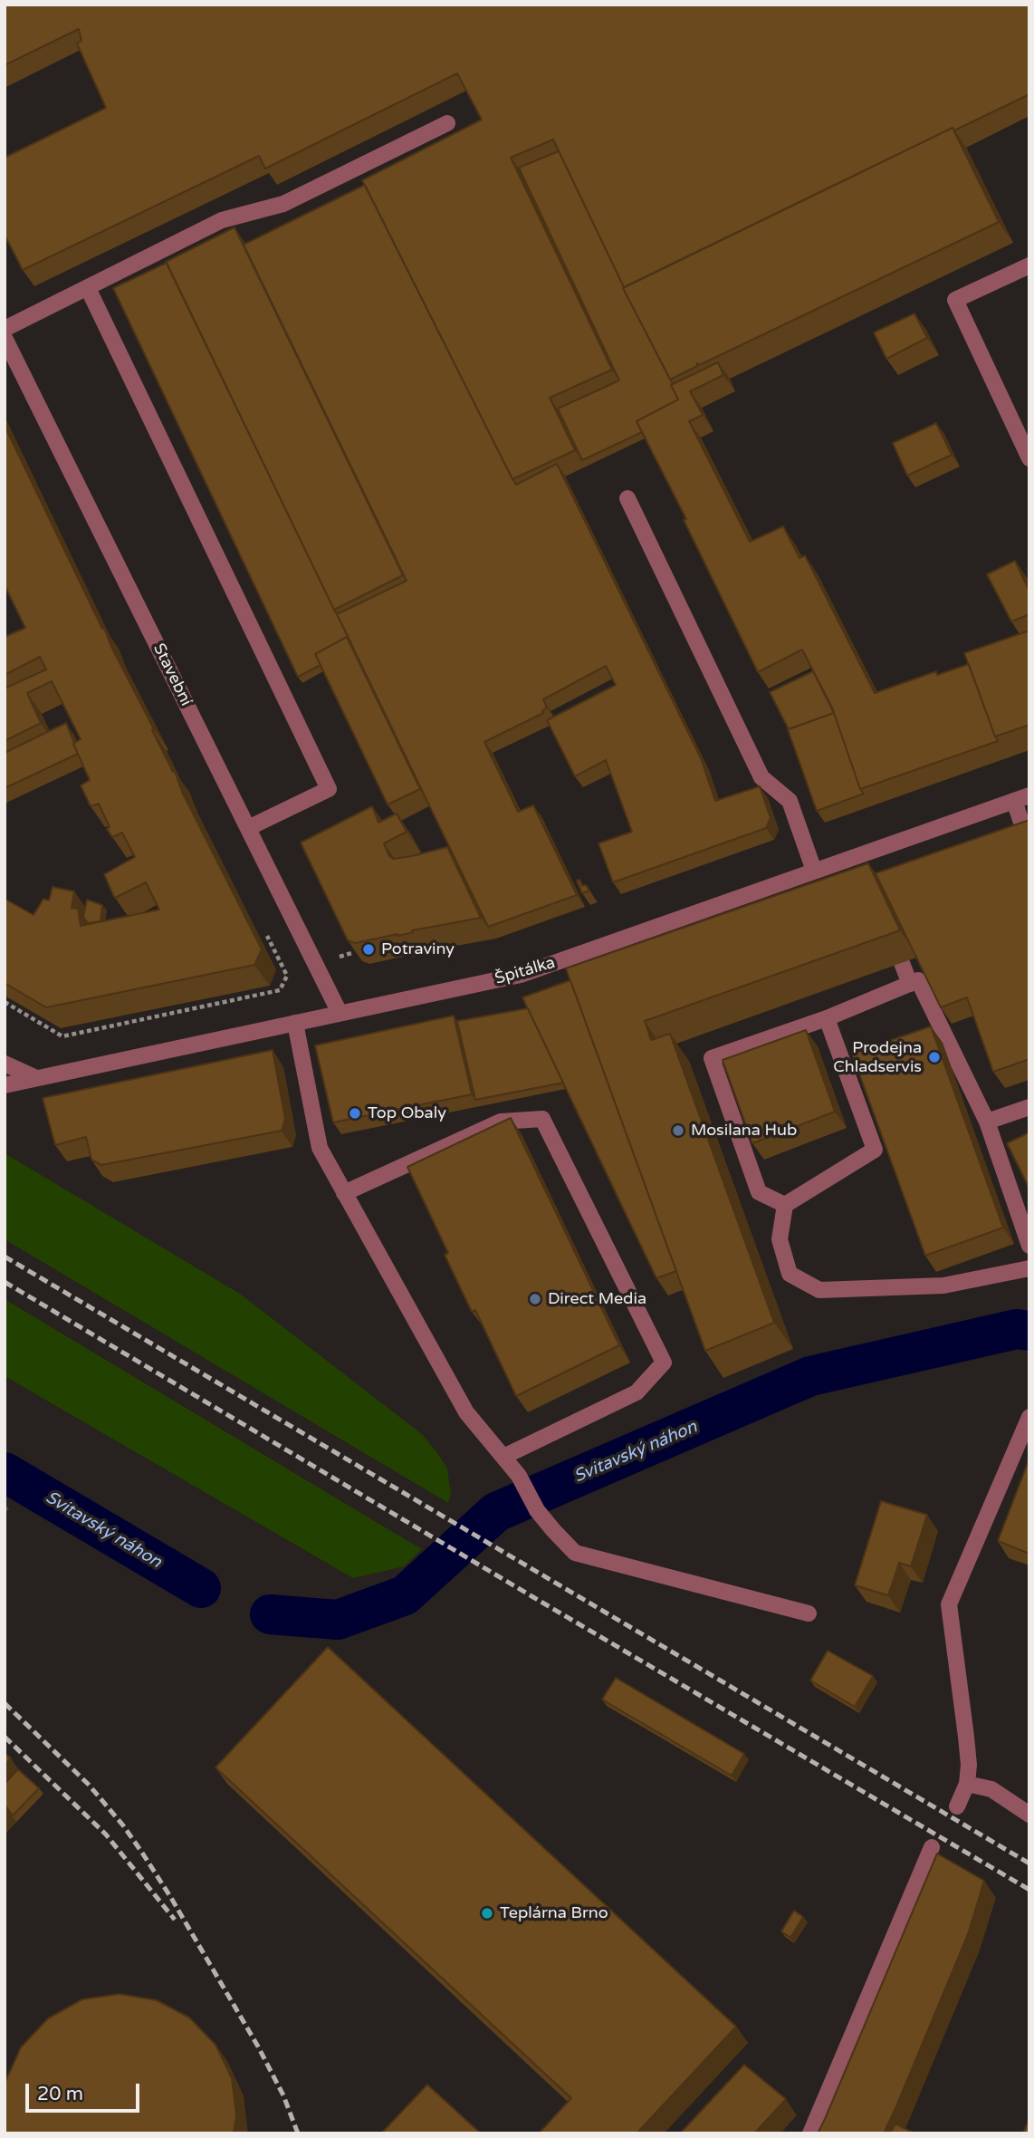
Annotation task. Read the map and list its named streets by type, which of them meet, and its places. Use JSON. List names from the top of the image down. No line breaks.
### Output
{"streets":{"street":["Stavební","Špitálka"]},"crossings":[["Stavební","Špitálka"]],"water":["Svitavský náhon"],"places":["Potraviny","Prodejna Chladservis","Top Obaly","Mosilana Hub","Direct Media","Teplárna Brno"],"scale_bar":"20 m"}
